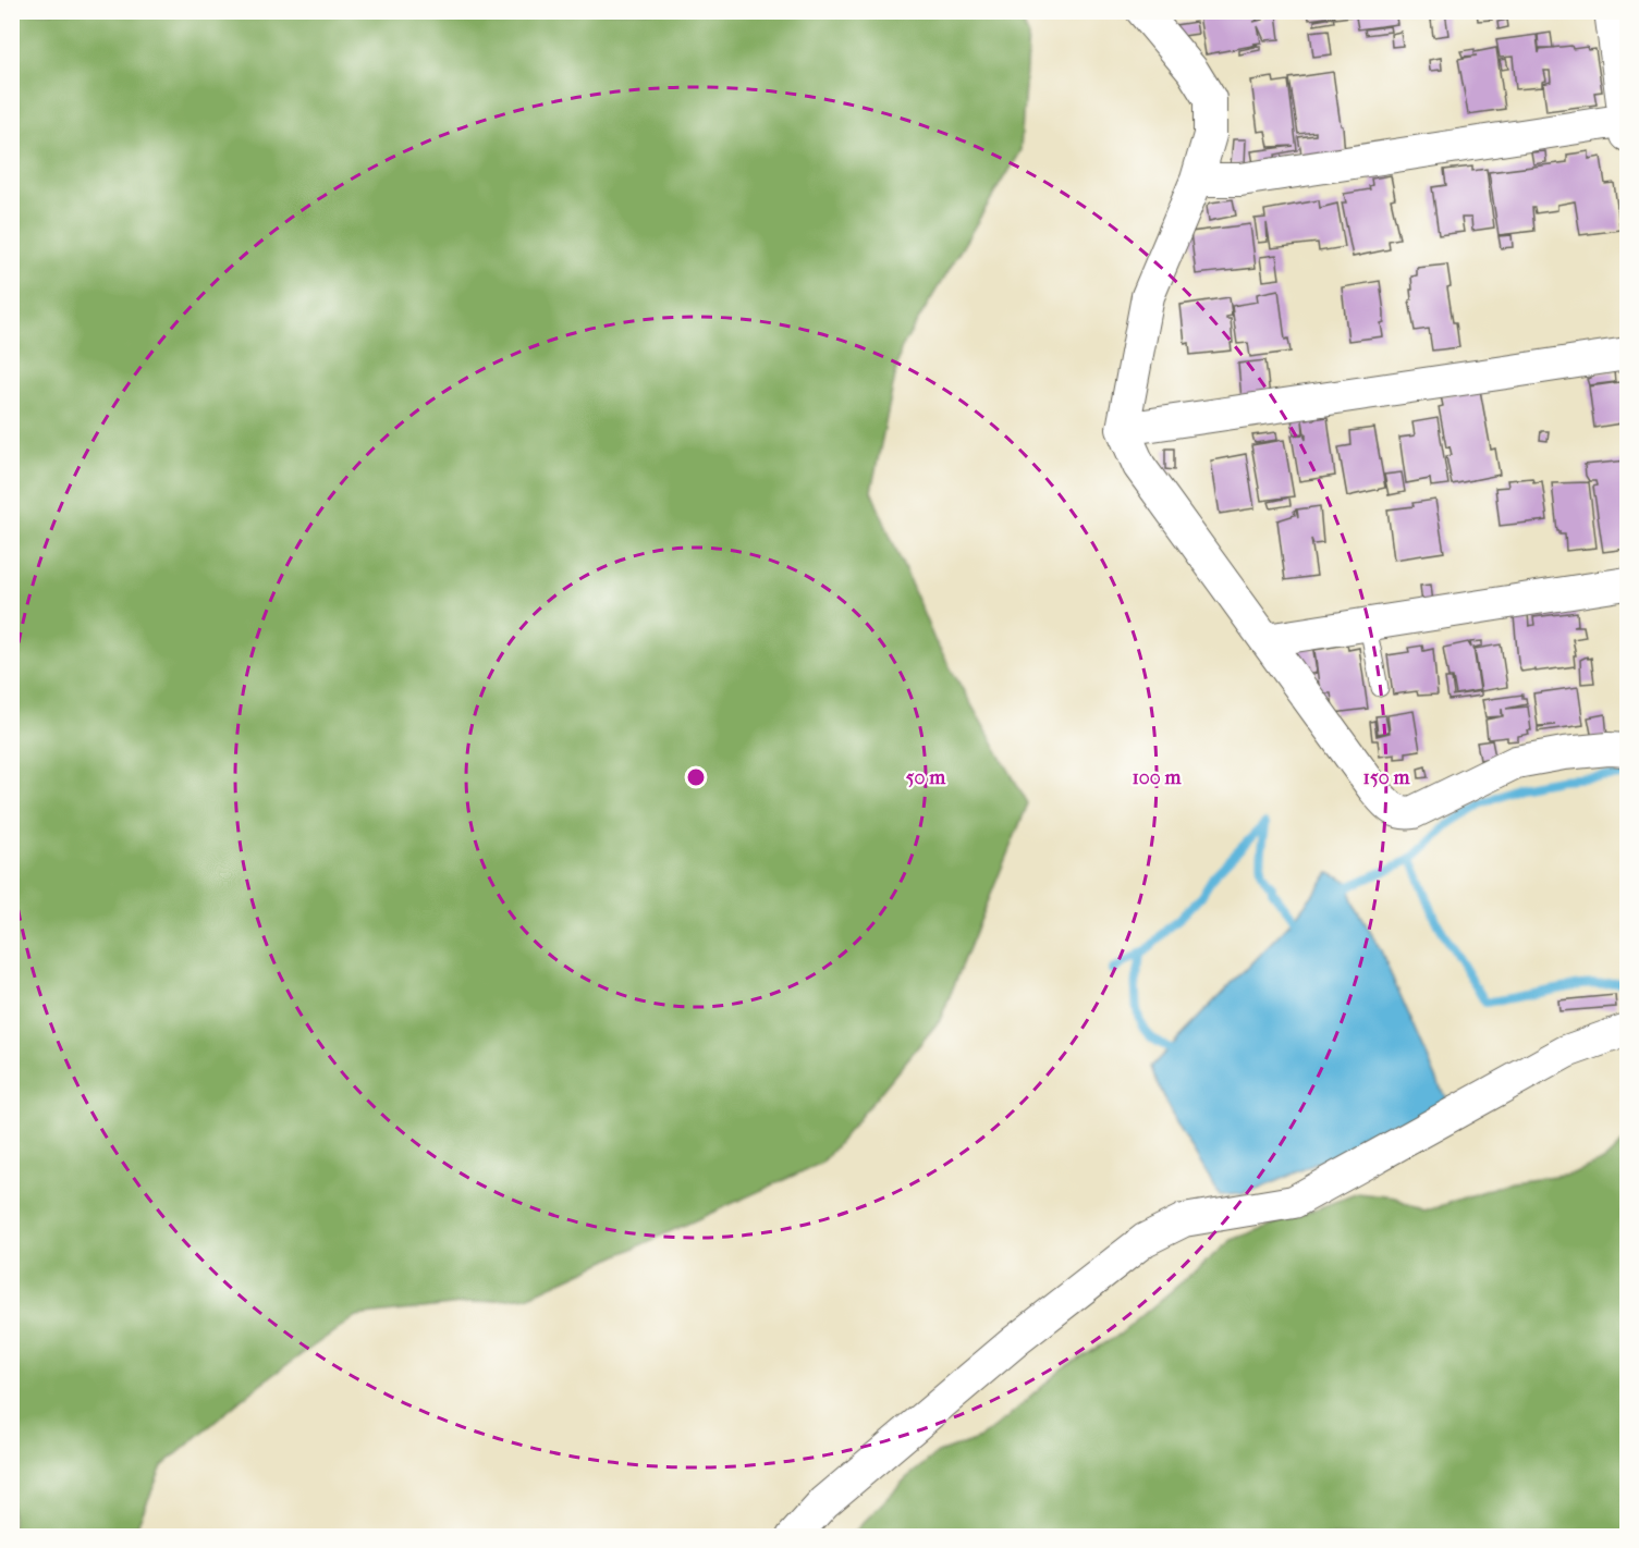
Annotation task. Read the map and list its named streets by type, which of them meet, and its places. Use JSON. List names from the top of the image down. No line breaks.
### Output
{"rings":["50 m","100 m","150 m"]}
